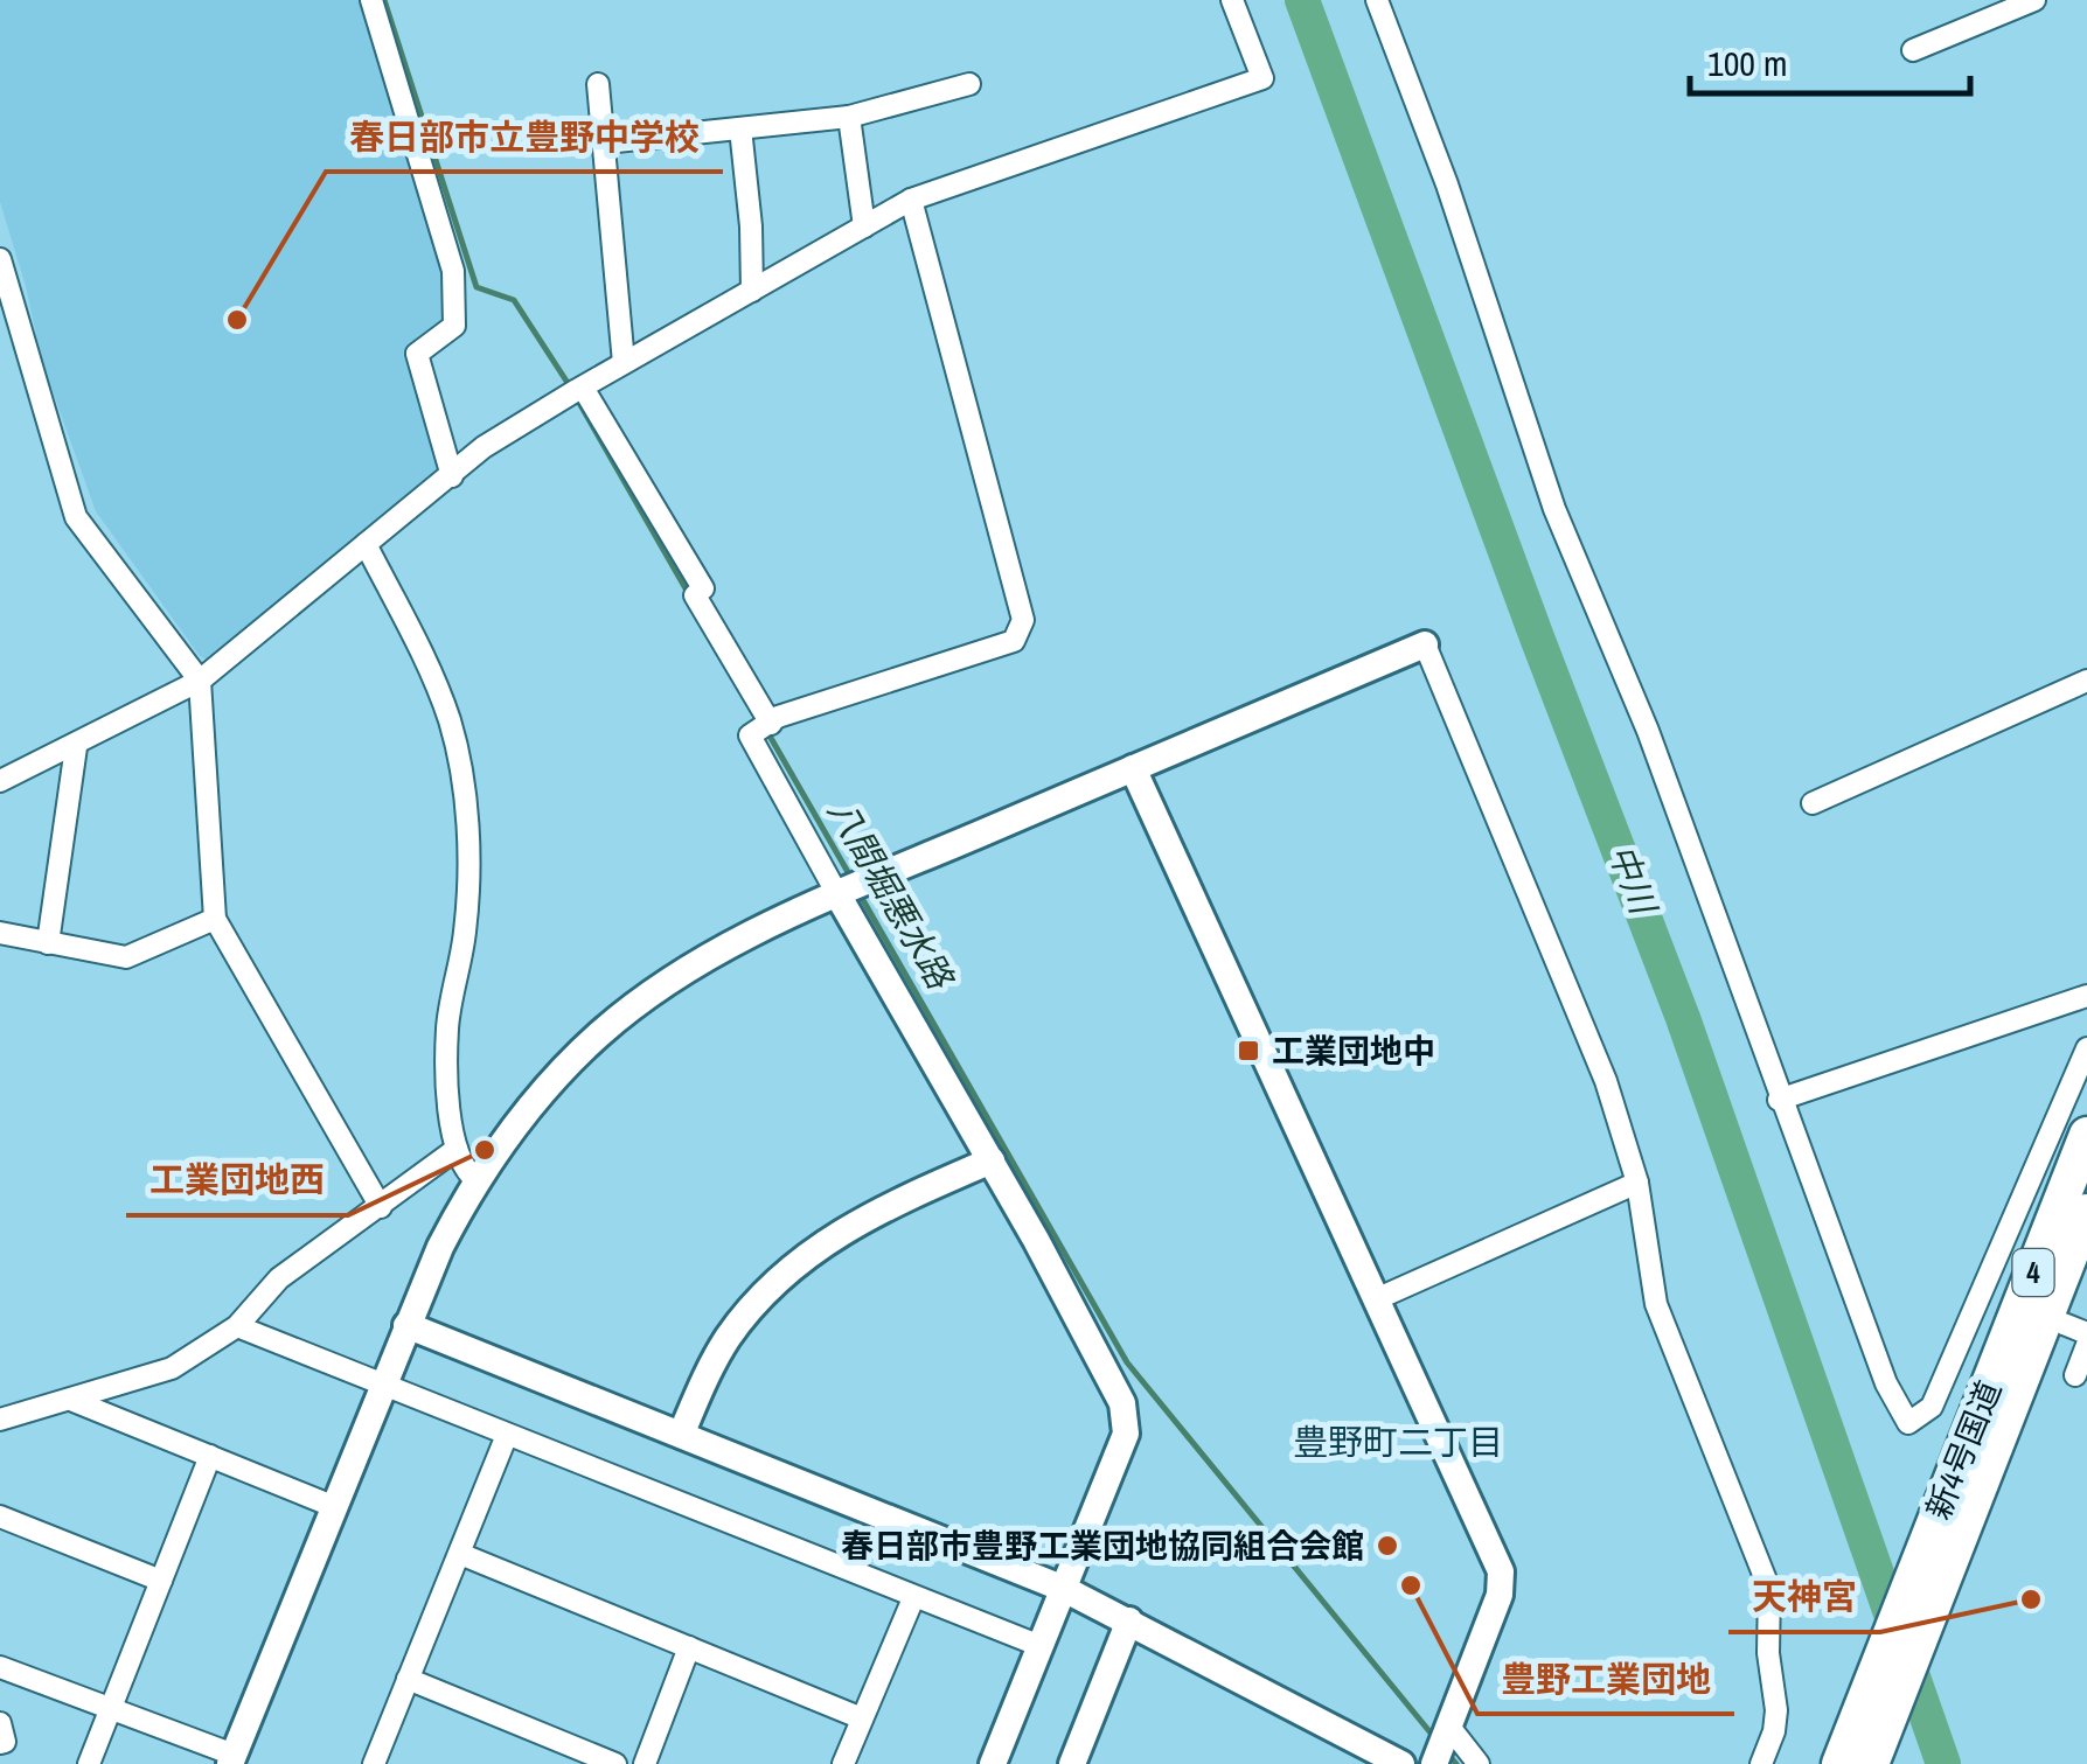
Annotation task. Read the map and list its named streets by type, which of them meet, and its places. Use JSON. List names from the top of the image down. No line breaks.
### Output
{"streets":{"highway":["4","新4号国道"]},"districts":["豊野町二丁目"],"water":["中川","八間堀悪水路"],"places":{"other":["春日部市立豊野中学校","工業団地西","春日部市豊野工業団地協同組合会館","豊野工業団地","天神宮"],"transit":["工業団地中"]},"scale_bar":"100 m"}
